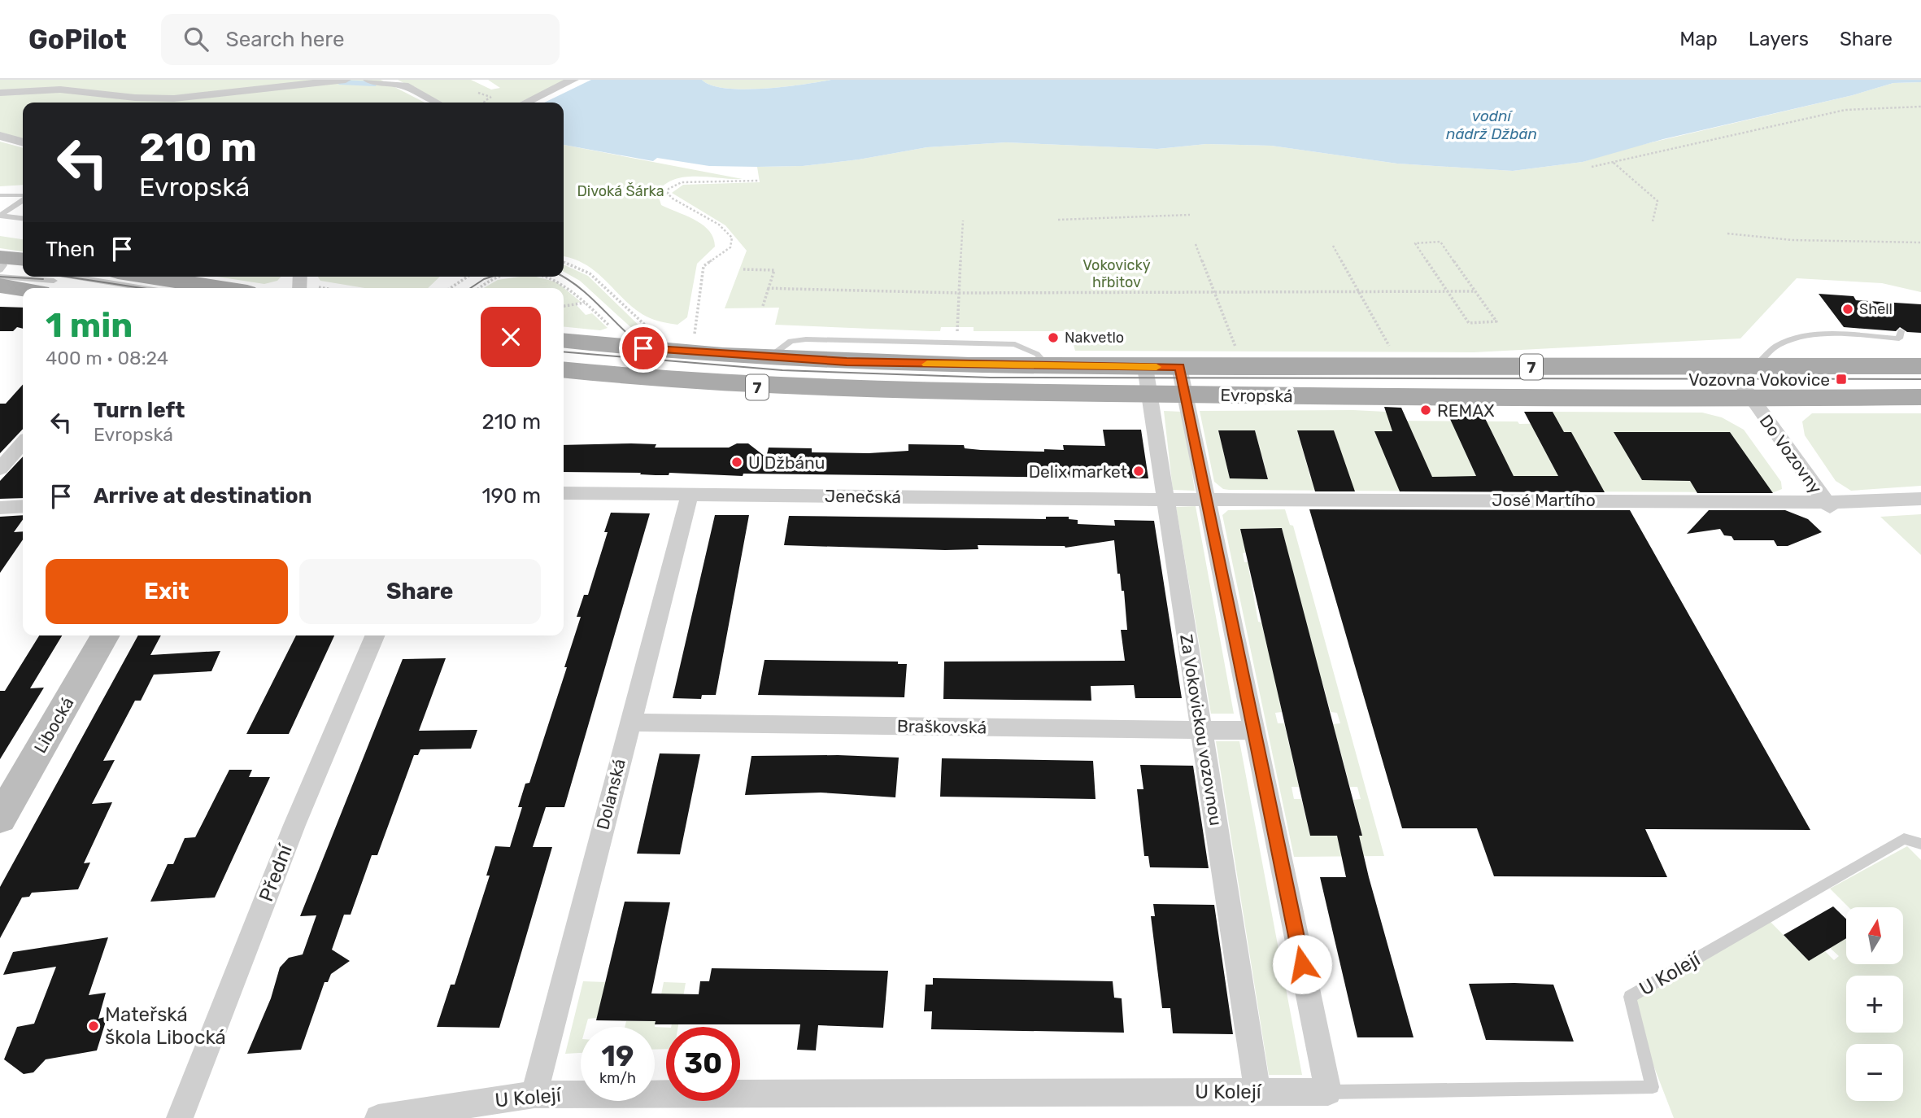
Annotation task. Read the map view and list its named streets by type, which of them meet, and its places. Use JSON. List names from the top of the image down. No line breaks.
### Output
{"streets":{"main road":["7","Evropská"],"street":["Do Vozovny","Jenečská","José Martího","Libocká","Braškovská","Za Vokovickou vozovnou","Dolanská","Přední","U Kolejí"]},"crossings":[["Evropská","Do Vozovny"],["Evropská","Za Vokovickou vozovnou"],["Do Vozovny","José Martího"],["Jenečská","José Martího"],["Jenečská","Za Vokovickou vozovnou"],["Jenečská","Dolanská"],["José Martího","Za Vokovickou vozovnou"],["Braškovská","Za Vokovickou vozovnou"],["Braškovská","Dolanská"],["Za Vokovickou vozovnou","U Kolejí"],["Dolanská","U Kolejí"]],"water":["vodní nádrž Džbán"],"parks":["Divoká Šárka","Vokovický hřbitov"],"places":{"other":["Shell","Nakvetlo","REMAX","U Džbánu","Delix market","Mateřská škola Libocká"],"transit":["Vozovna Vokovice"]},"north":"top","page":{"header":"GoPilot","search":"Search here","nav":["Map","Layers","Share"],"turn":["210 m","Evropská"],"then":"Then","heading":["1 min","400 m · 08:24"],"list":[{"name":"Turn left","note":"Evropská","value":"210 m"},{"name":"Arrive at destination","value":"190 m"}],"buttons":["Exit","Share"],"map_buttons":["+","−"],"speed":"19 km/h","limit":"30"}}
